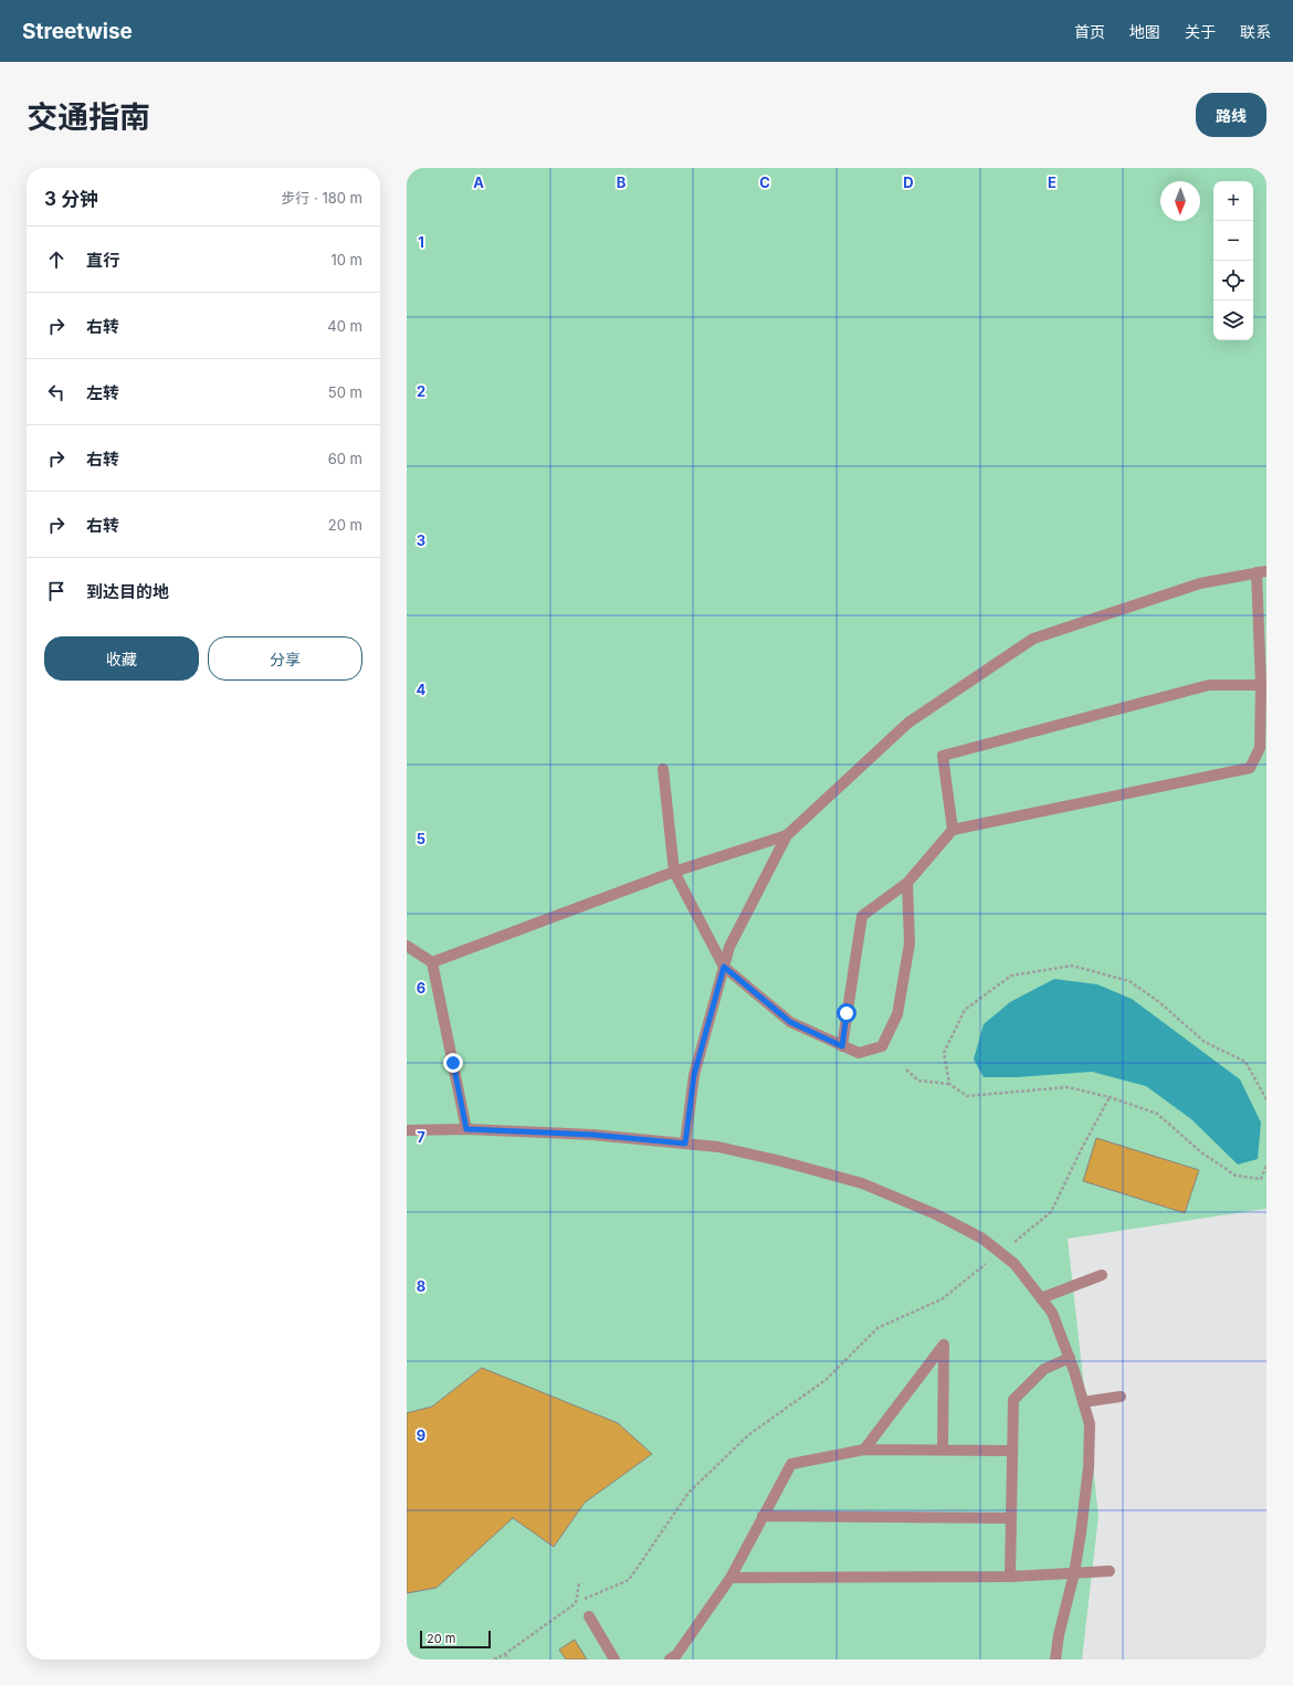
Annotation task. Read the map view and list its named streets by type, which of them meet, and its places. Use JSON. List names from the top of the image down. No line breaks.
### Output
{"scale_bar":"20 m","north":"bottom","page":{"header":"Streetwise","nav":["首页","地图","关于","联系"],"title":"交通指南","buttons":["路线",["收藏","分享"]],"heading":["3 分钟","步行 · 180 m"],"map_buttons":["+","−"],"list":[["直行","10 m"],["右转","40 m"],["左转","50 m"],["右转","60 m"],["右转","20 m"],"到达目的地"],"scale":"20 m"},"grid":{"columns":["A","B","C","D","E"],"rows":["1","2","3","4","5","6","7","8","9"]}}
